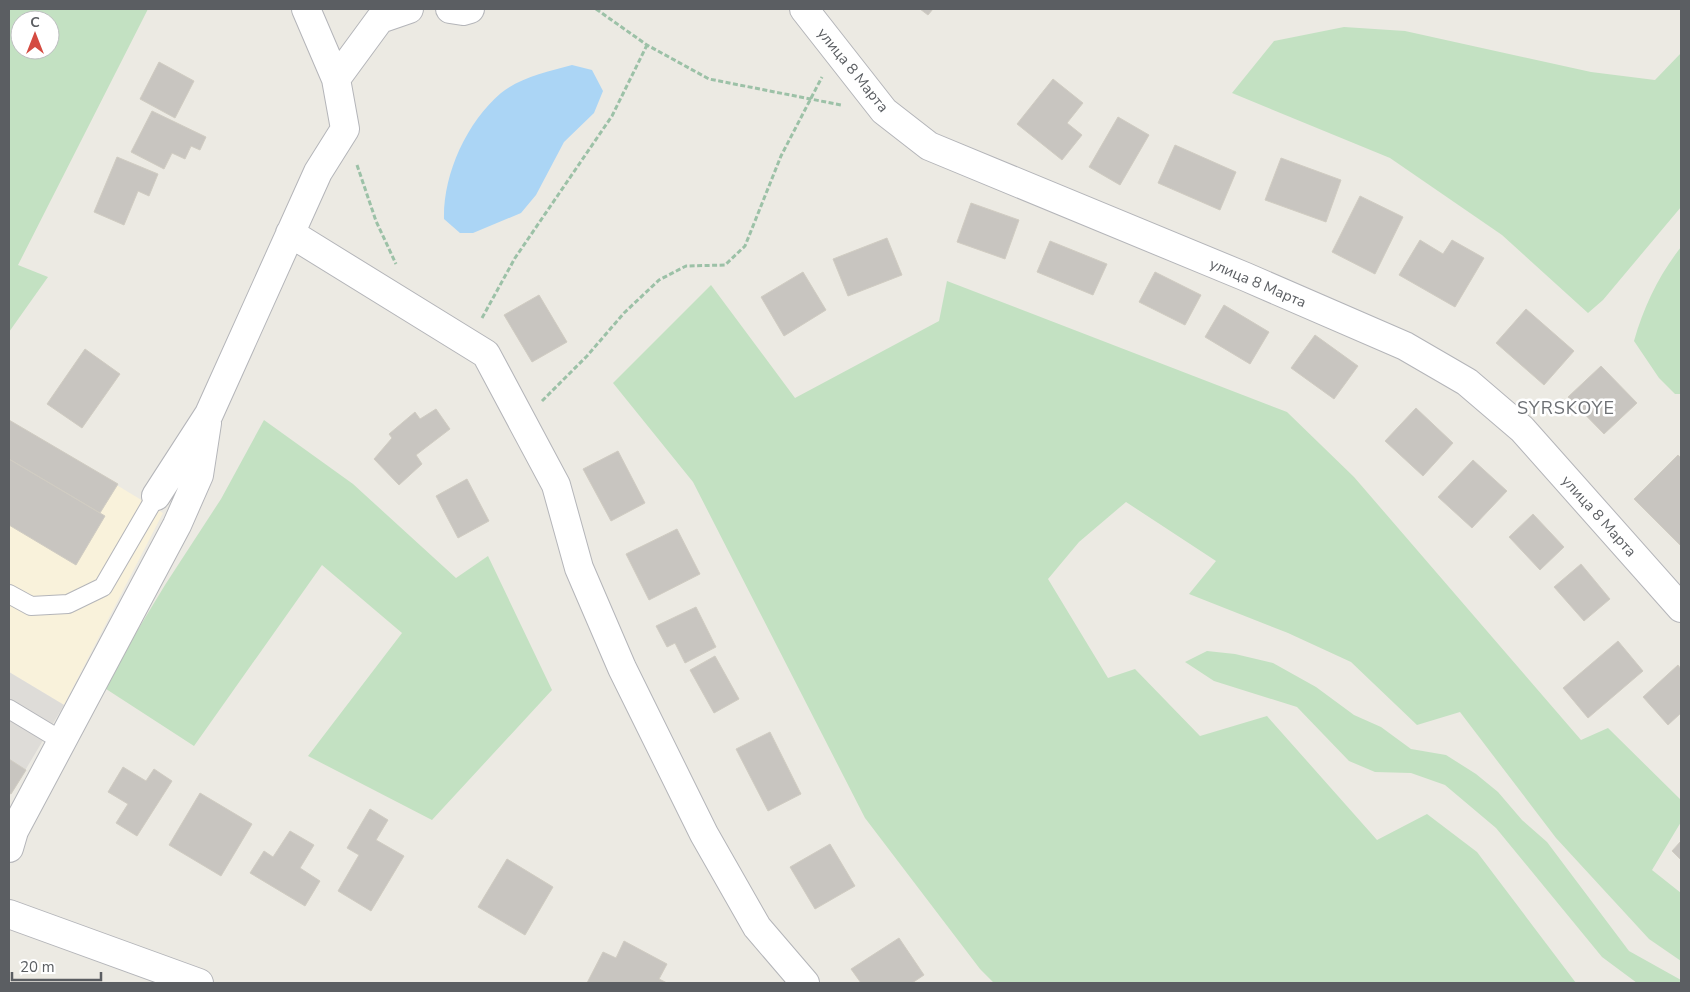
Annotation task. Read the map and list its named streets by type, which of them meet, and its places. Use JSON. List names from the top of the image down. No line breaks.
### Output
{"streets":{"street":["улица 8 Марта"]},"districts":["SYRSKOYE"],"scale_bar":"20 m","north":"top"}
